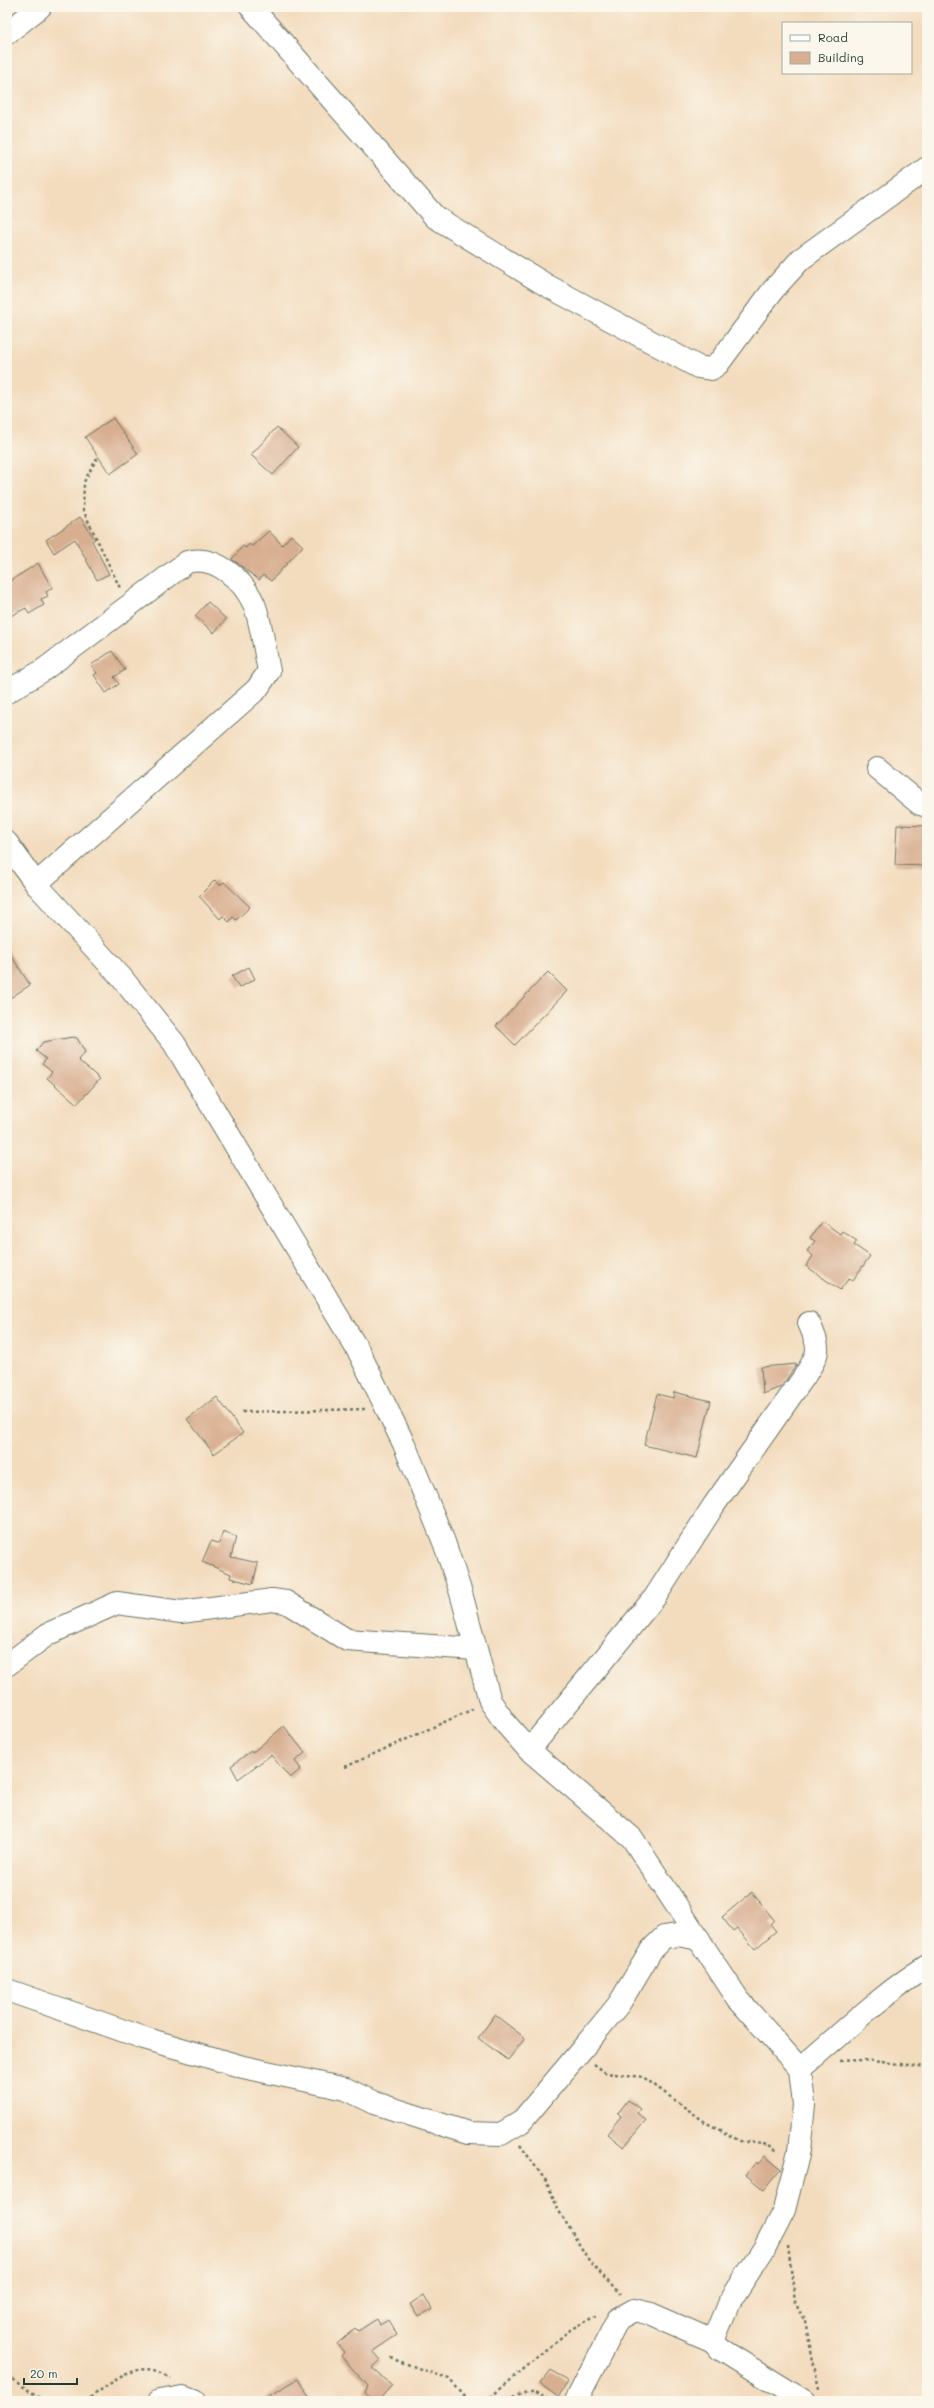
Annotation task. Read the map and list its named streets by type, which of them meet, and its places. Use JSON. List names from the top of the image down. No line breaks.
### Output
{"legend":["Road","Building"],"scale_bar":"20 m"}
